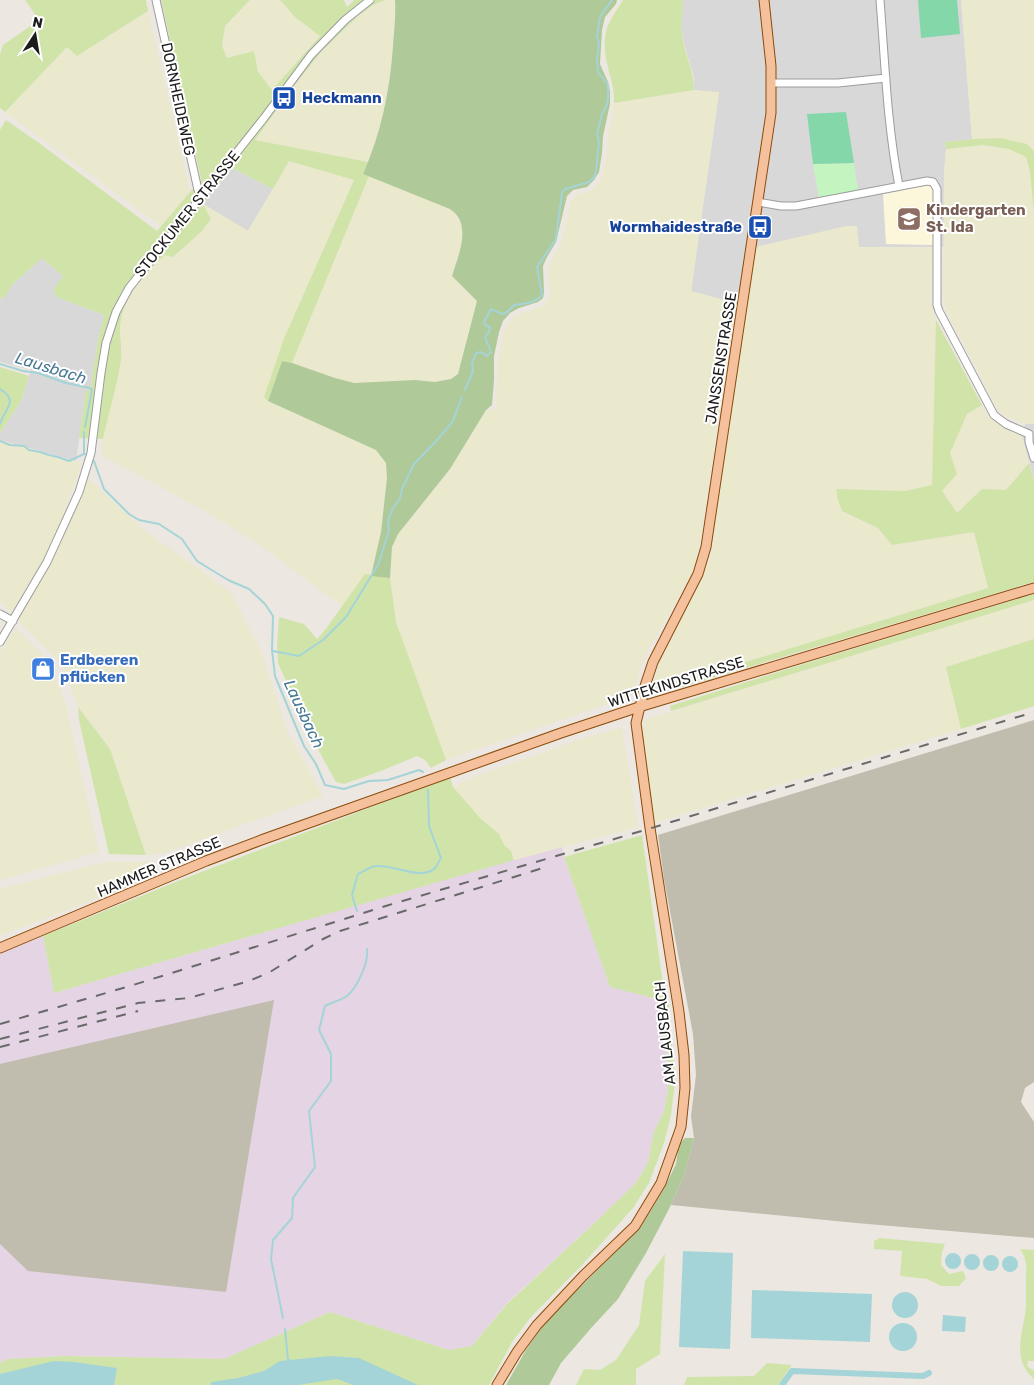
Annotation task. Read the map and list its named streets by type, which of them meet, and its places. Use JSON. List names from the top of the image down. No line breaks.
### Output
{"streets":{"main road":["JANSSENSTRASSE","WITTEKINDSTRASSE","HAMMER STRASSE","AM LAUSBACH"],"street":["DORNHEIDEWEG","STOCKUMER STRASSE"]},"crossings":[["DORNHEIDEWEG","STOCKUMER STRASSE"],["JANSSENSTRASSE","WITTEKINDSTRASSE"],["JANSSENSTRASSE","AM LAUSBACH"],["WITTEKINDSTRASSE","HAMMER STRASSE"],["WITTEKINDSTRASSE","AM LAUSBACH"]],"water":["Lausbach"],"places":{"bus stop":["Heckmann","Wormhaidestraße"],"school or university":["Kindergarten St. Ida"],"shop":["Erdbeeren pflücken"]},"north":"top"}
